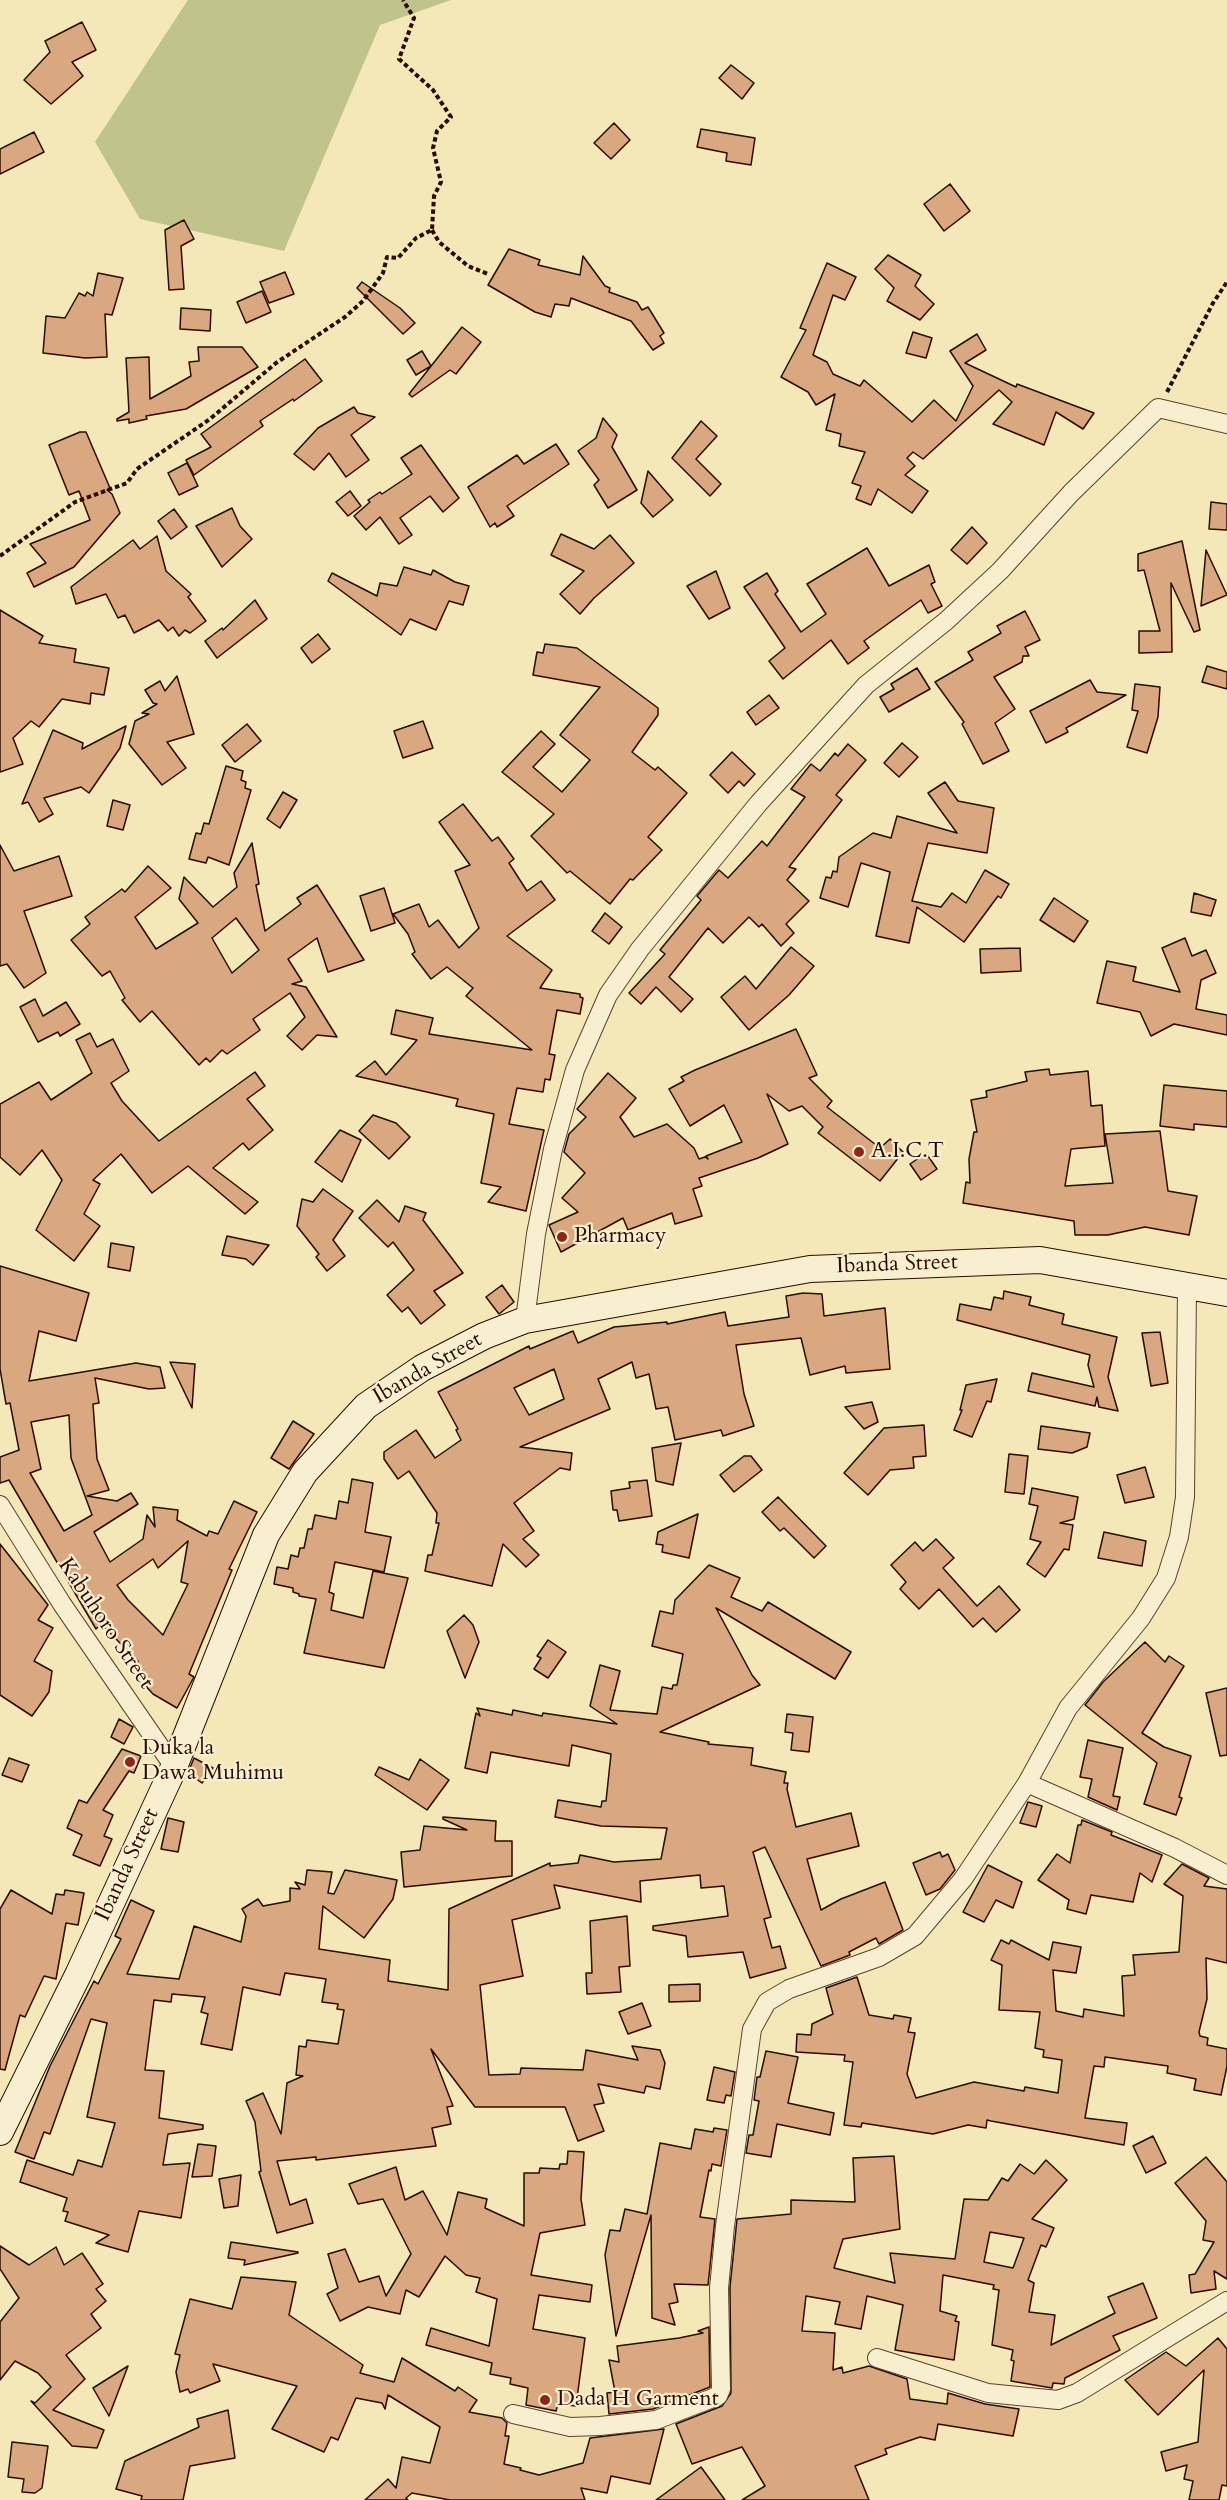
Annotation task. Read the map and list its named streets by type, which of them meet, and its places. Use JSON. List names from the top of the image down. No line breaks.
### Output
{"streets":{"street":["Ibanda Street","Kabuhoro Street"]},"crossings":[["Ibanda Street","Kabuhoro Street"]],"places":["A.I.C.T","Pharmacy","Duka la Dawa Muhimu","Dada H Garment"]}
